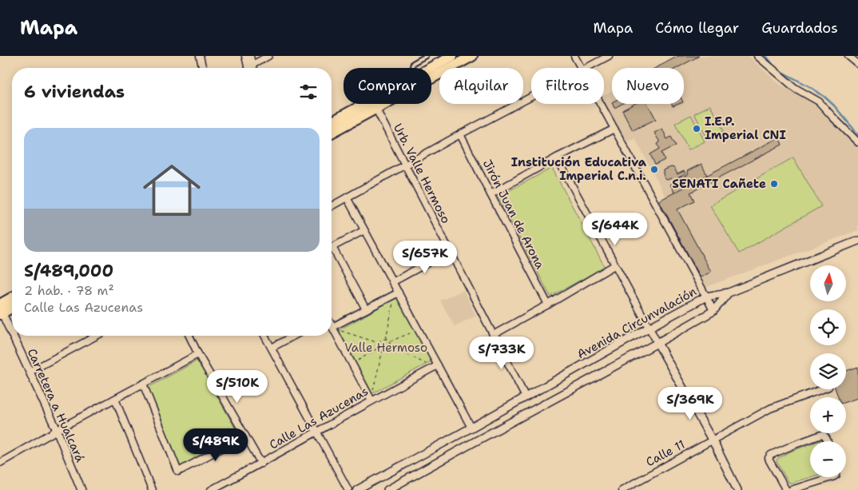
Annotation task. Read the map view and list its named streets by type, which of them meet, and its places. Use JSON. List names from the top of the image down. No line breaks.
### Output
{"streets":{"street":["Urb. Valle Hermoso","Jirón Juan de Arona","Avenida Circunvalación","Carretera a Hualcará","Calle Las Azucenas","Calle 11"]},"crossings":[["Urb. Valle Hermoso","Avenida Circunvalación"]],"parks":["Valle Hermoso"],"places":["I.E.P. Imperial CNI","Institución Educativa Imperial C.n.i.","SENATI Cañete"],"north":"top","page":{"header":"Mapa","nav":["Mapa","Cómo llegar","Guardados"],"chip":["Comprar","Alquilar","Filtros","Nuevo"],"heading":"6 viviendas","list":[{"name":"S/489,000","note":"2 hab. · 78 m² · Calle Las Azucenas"}],"price":["S/644K","S/657K","S/733K","S/510K","S/369K","S/489K"],"map_buttons":["+","−"]}}
